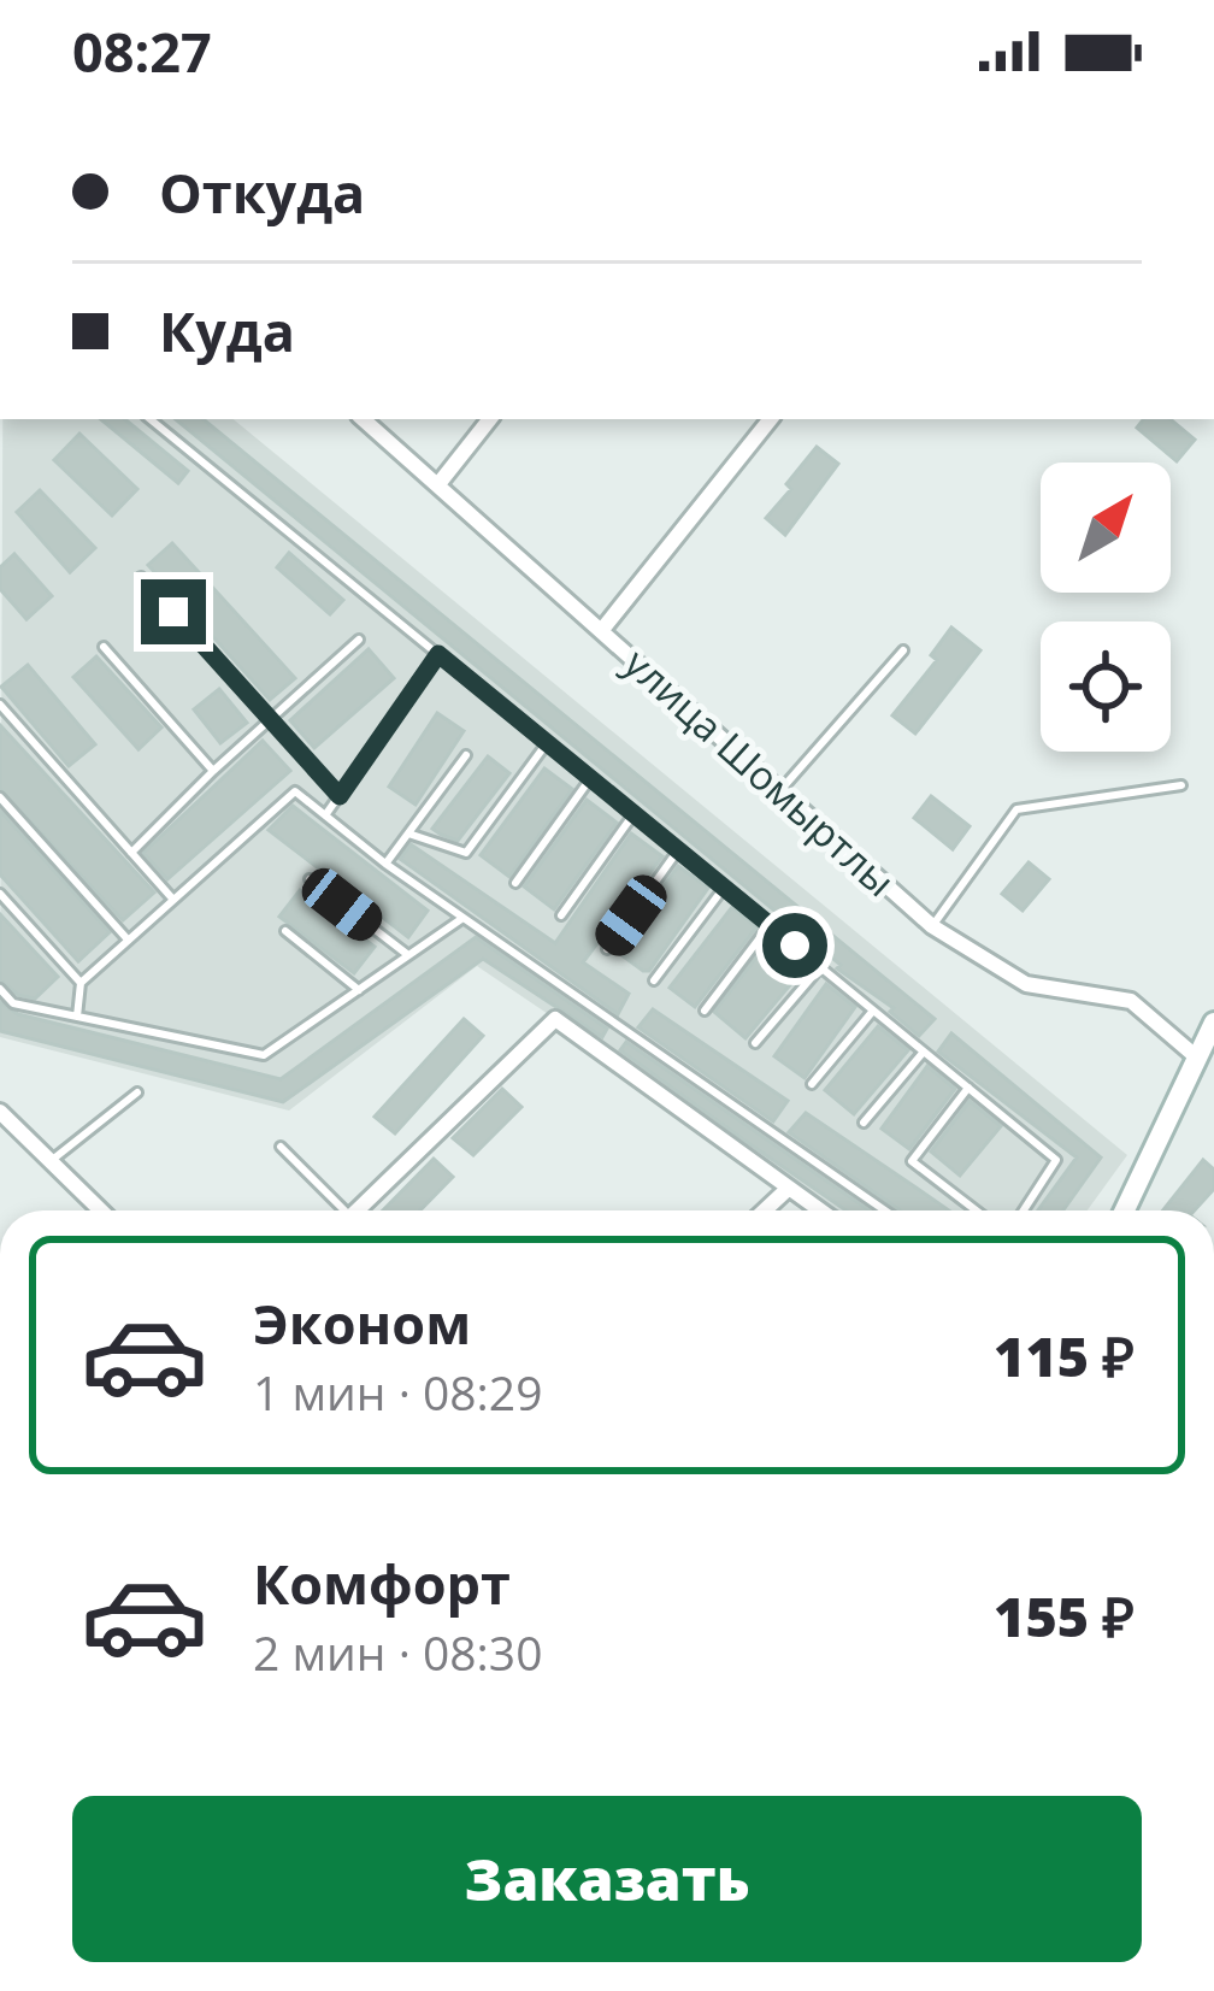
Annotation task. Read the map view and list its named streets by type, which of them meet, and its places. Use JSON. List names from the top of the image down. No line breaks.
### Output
{"streets":{"street":["улица Шомыртлы"]},"north":"top right","page":{"status":"08:27","banner":["Откуда","Куда"],"list":[{"name":"Эконом","note":"1 мин · 08:29","value":"115 ₽"},{"name":"Комфорт","note":"2 мин · 08:30","value":"155 ₽"}],"buttons":"Заказать"}}
